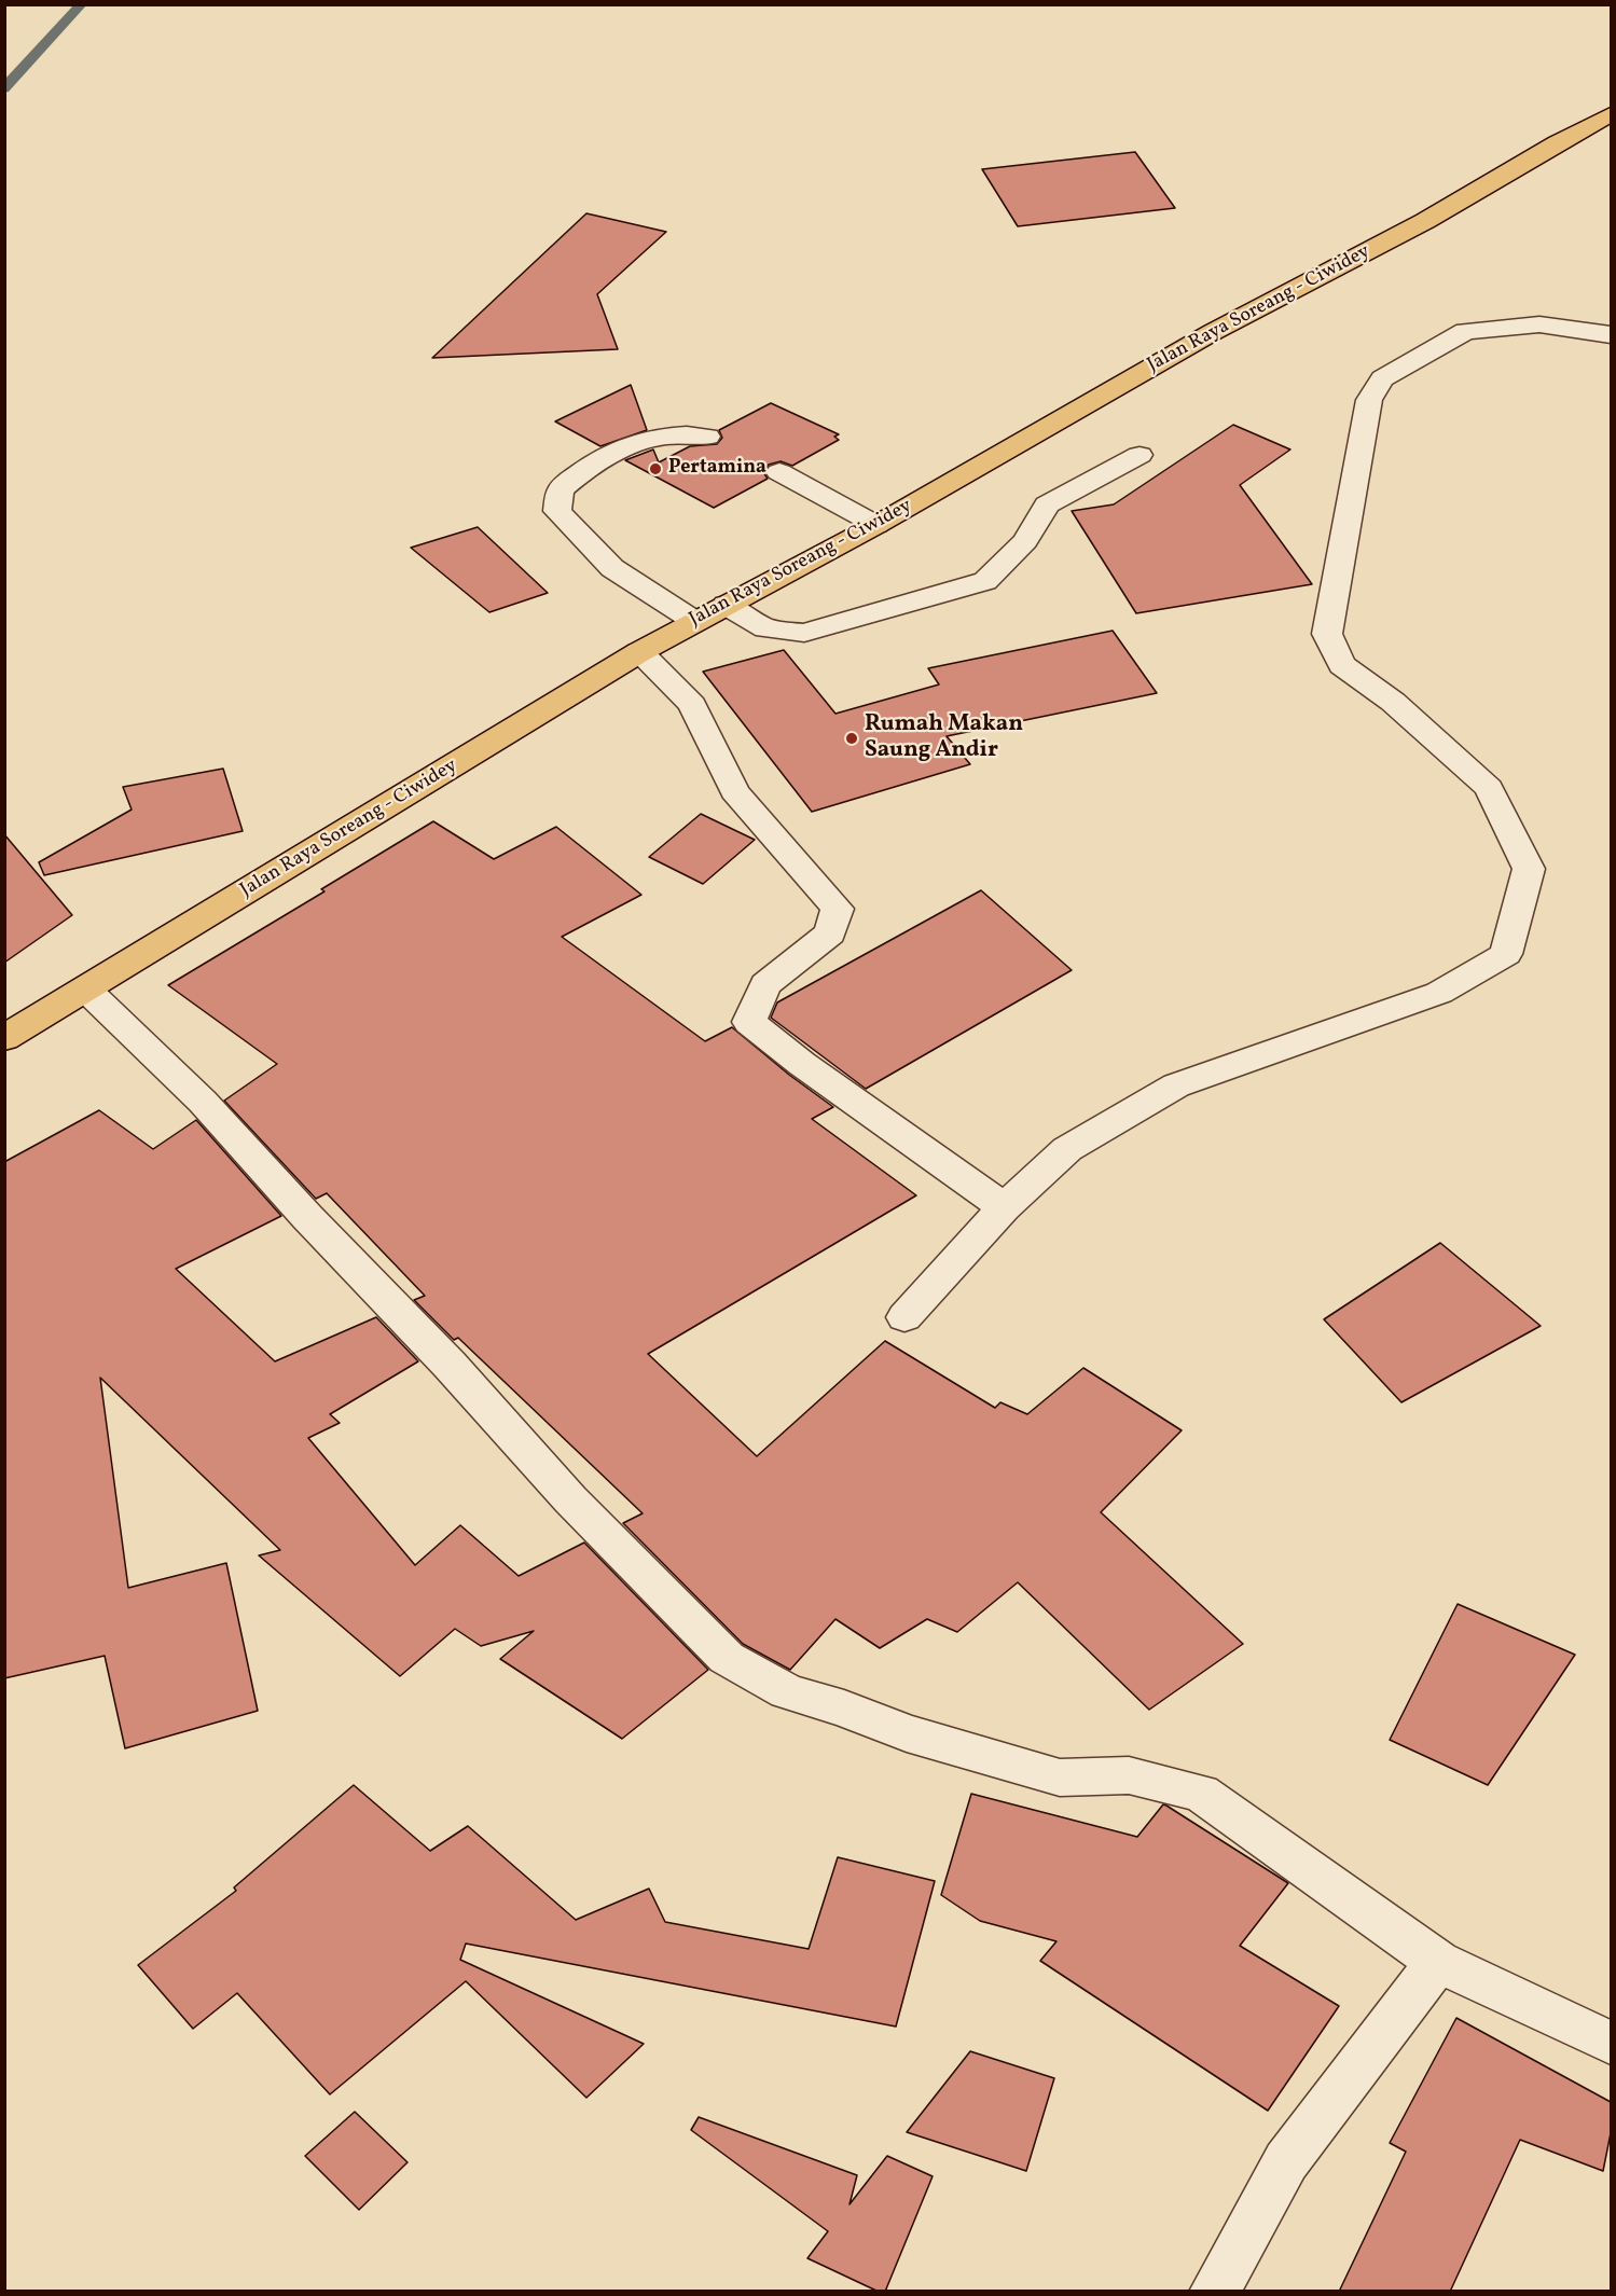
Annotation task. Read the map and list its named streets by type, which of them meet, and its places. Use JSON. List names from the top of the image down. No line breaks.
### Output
{"streets":{"highway":["Jalan Raya Soreang - Ciwidey"]},"places":["Pertamina","Rumah Makan Saung Andir"]}
